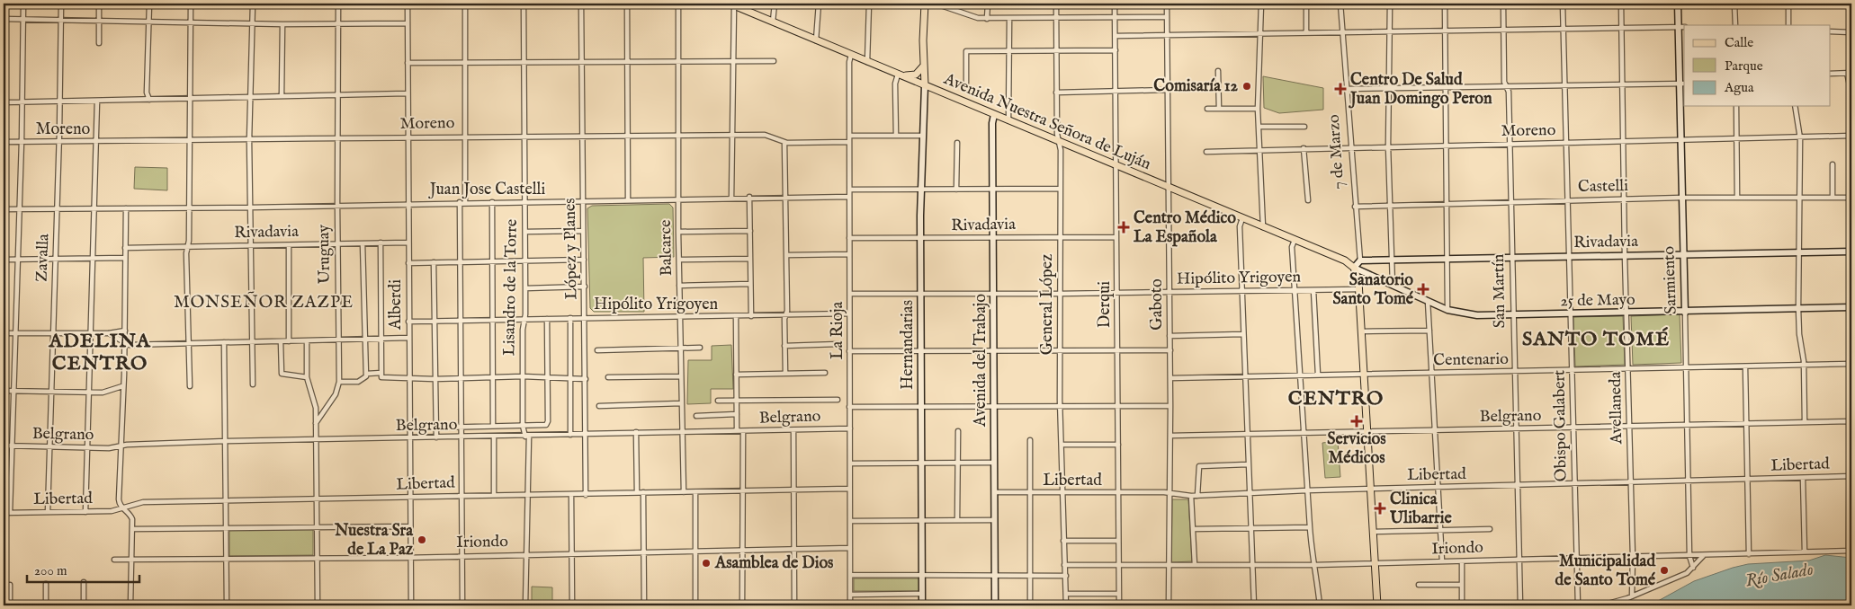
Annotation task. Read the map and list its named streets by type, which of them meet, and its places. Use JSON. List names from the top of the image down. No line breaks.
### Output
{"streets":{"main road":["Avenida Nuestra Señora de Luján"],"street":["Moreno","7 de Marzo","Castelli","Juan Jose Castelli","Rivadavia","Balcarce","López y Planes","Uruguay","Zavalla","Hipólito Yrigoyen","Sarmiento","Lisandro de la Torre","San Martín","25 de Mayo","Alberdi","General López","Derqui","Gaboto","La Rioja","Hernandarias","Avenida del Trabajo","Centenario","Avellaneda","Belgrano","Obispo Galabert","Libertad","Iriondo"]},"crossings":[["Avenida Nuestra Señora de Luján","25 de Mayo"],["Avenida Nuestra Señora de Luján","General López"],["Avenida Nuestra Señora de Luján","Derqui"],["Avenida Nuestra Señora de Luján","Gaboto"],["Avenida Nuestra Señora de Luján","La Rioja"],["Avenida Nuestra Señora de Luján","Hernandarias"],["Avenida Nuestra Señora de Luján","Avenida del Trabajo"],["Moreno","7 de Marzo"],["Moreno","Balcarce"],["Moreno","López y Planes"],["Moreno","Uruguay"],["Moreno","Zavalla"],["Moreno","Sarmiento"],["Moreno","Lisandro de la Torre"],["Moreno","San Martín"],["Moreno","Alberdi"],["Moreno","La Rioja"],["Moreno","Avellaneda"],["Moreno","Obispo Galabert"],["7 de Marzo","Castelli"],["7 de Marzo","Rivadavia"],["Castelli","Sarmiento"],["Castelli","San Martín"],["Castelli","Avellaneda"],["Castelli","Obispo Galabert"],["Juan Jose Castelli","Balcarce"],["Juan Jose Castelli","López y Planes"],["Juan Jose Castelli","Uruguay"],["Juan Jose Castelli","Lisandro de la Torre"],["Juan Jose Castelli","Alberdi"],["Juan Jose Castelli","La Rioja"],["Rivadavia","Uruguay"],["Rivadavia","Sarmiento"],["Rivadavia","San Martín"],["Rivadavia","Alberdi"],["Rivadavia","General López"],["Rivadavia","Derqui"],["Rivadavia","La Rioja"],["Rivadavia","Hernandarias"],["Rivadavia","Avenida del Trabajo"],["Rivadavia","Avellaneda"],["Rivadavia","Obispo Galabert"],["Balcarce","Hipólito Yrigoyen"],["Balcarce","Belgrano"],["Balcarce","Libertad"],["López y Planes","Hipólito Yrigoyen"],["López y Planes","Belgrano"],["López y Planes","Libertad"],["Zavalla","Belgrano"],["Zavalla","Libertad"],["Hipólito Yrigoyen","Lisandro de la Torre"],["Hipólito Yrigoyen","Alberdi"],["Hipólito Yrigoyen","General López"],["Hipólito Yrigoyen","Derqui"],["Hipólito Yrigoyen","Gaboto"],["Hipólito Yrigoyen","La Rioja"],["Hipólito Yrigoyen","Hernandarias"],["Hipólito Yrigoyen","Avenida del Trabajo"],["Sarmiento","25 de Mayo"],["Sarmiento","Centenario"],["Sarmiento","Belgrano"],["Sarmiento","Libertad"],["Sarmiento","Iriondo"],["Lisandro de la Torre","Belgrano"],["Lisandro de la Torre","Libertad"],["Lisandro de la Torre","Iriondo"],["San Martín","25 de Mayo"],["San Martín","Centenario"],["San Martín","Belgrano"],["San Martín","Libertad"],["San Martín","Iriondo"],["25 de Mayo","Avellaneda"],["25 de Mayo","Obispo Galabert"],["Alberdi","Belgrano"],["Alberdi","Libertad"],["Alberdi","Iriondo"],["General López","Libertad"],["General López","Iriondo"],["Derqui","Libertad"],["Derqui","Iriondo"],["Gaboto","Centenario"],["Gaboto","Belgrano"],["Gaboto","Libertad"],["Gaboto","Iriondo"],["La Rioja","Belgrano"],["La Rioja","Libertad"],["La Rioja","Iriondo"],["Avenida del Trabajo","Libertad"],["Centenario","Avellaneda"],["Centenario","Obispo Galabert"],["Avellaneda","Belgrano"],["Avellaneda","Libertad"],["Avellaneda","Iriondo"],["Belgrano","Obispo Galabert"],["Obispo Galabert","Libertad"],["Obispo Galabert","Iriondo"]],"districts":["MONSEÑOR ZAZPE","SANTO TOMÉ","ADELINA CENTRO","CENTRO"],"water":["Río Salado"],"places":{"other":["Comisaría 12","Nuestra Sra de La Paz","Asamblea de Dios","Municipalidad de Santo Tomé"],"health":["Centro De Salud Juan Domingo Peron","Centro Médico La Española","Sanatorio Santo Tomé","Servicios Médicos","Clinica Ulibarrie"]},"legend":["Calle","Parque","Agua"],"scale_bar":"200 m"}
